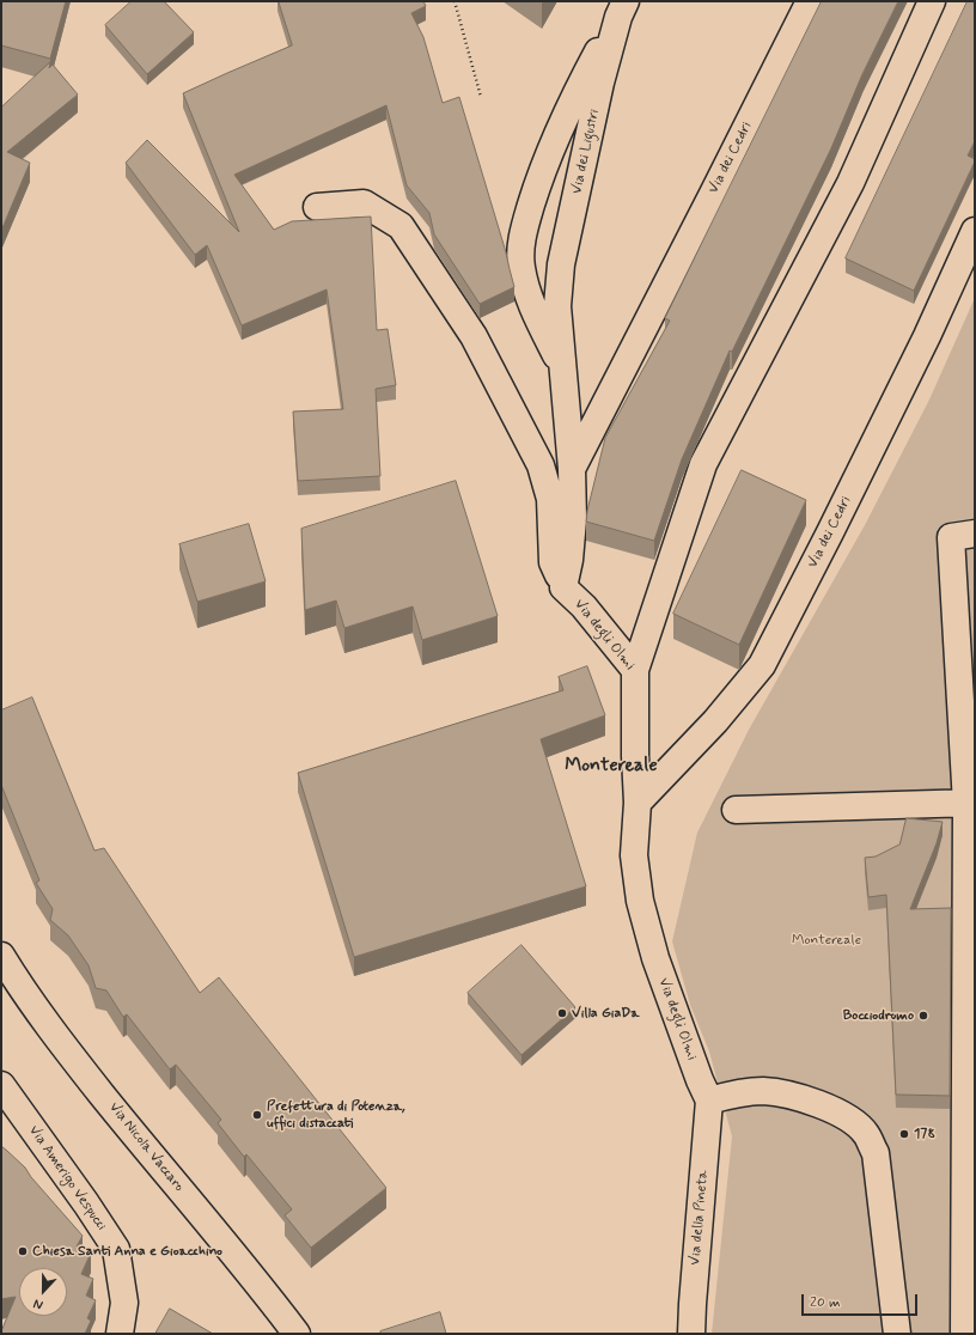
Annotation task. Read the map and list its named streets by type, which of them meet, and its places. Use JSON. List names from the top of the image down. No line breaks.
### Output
{"streets":{"street":["Via dei Ligustri","Via dei Cedri","Via degli Olmi","Via Nicola Vaccaro","Via Amerigo Vespucci","Via della Pineta"]},"crossings":[["Via dei Ligustri","Via degli Olmi"],["Via dei Cedri","Via degli Olmi"],["Via degli Olmi","Via della Pineta"]],"districts":["Montereale"],"parks":["Montereale"],"places":["Villa GiaDa","Bocciodromo","Prefettura di Potenza, uffici distaccati","178","Chiesa Santi Anna e Gioacchino"],"scale_bar":"20 m","north":"bottom"}
